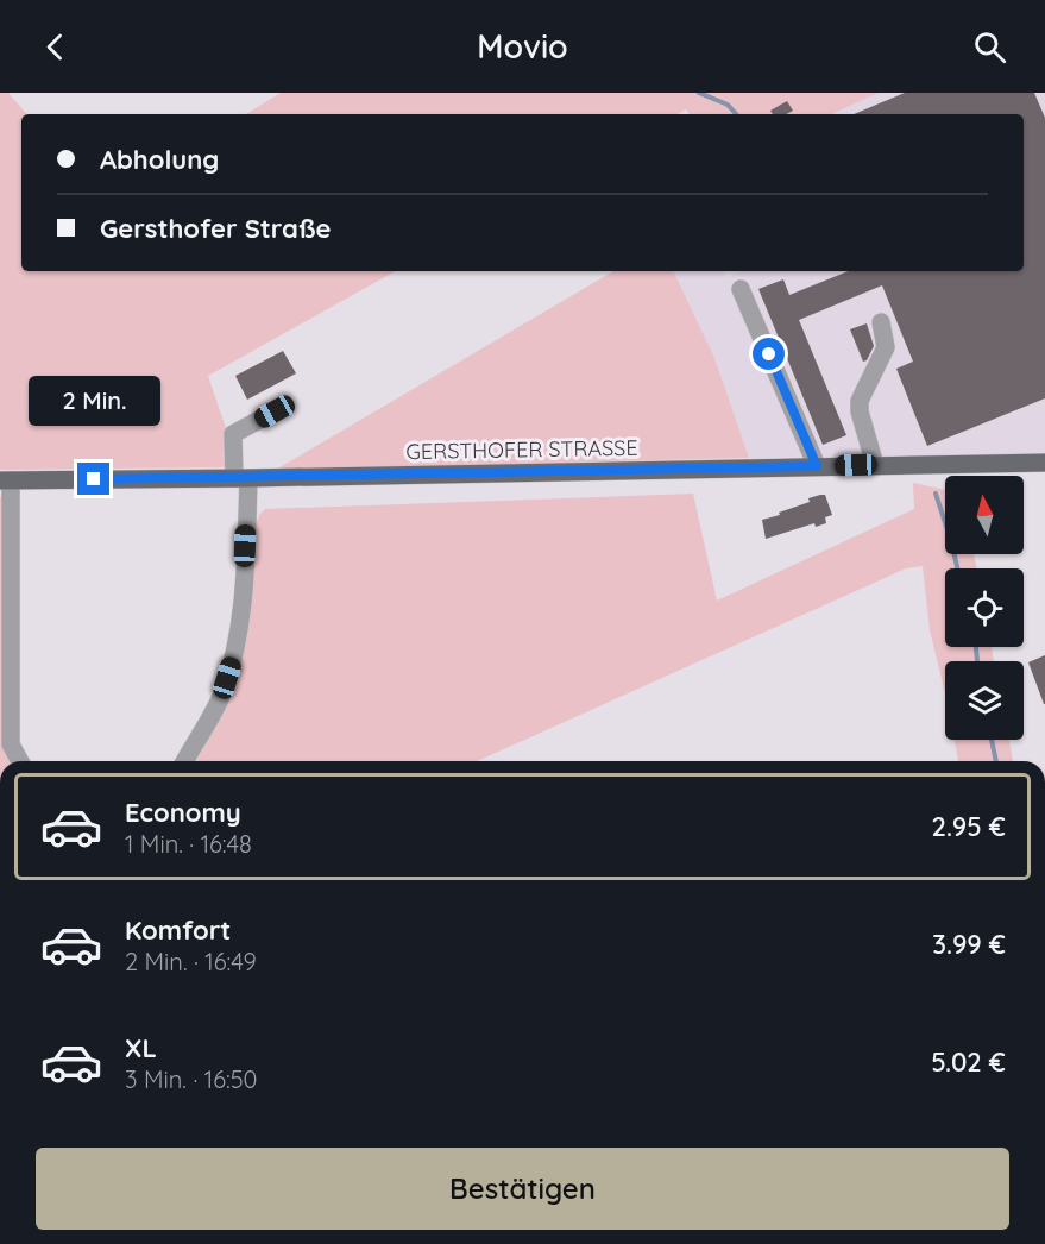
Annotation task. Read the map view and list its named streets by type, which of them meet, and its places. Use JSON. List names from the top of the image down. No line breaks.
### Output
{"streets":{"main road":["GERSTHOFER STRASSE"]},"north":"top","page":{"header":"Movio","banner":["Abholung","Gersthofer Straße"],"bubble":"2 Min.","list":[{"name":"Economy","note":"1 Min. · 16:48","value":"2.95 €"},{"name":"Komfort","note":"2 Min. · 16:49","value":"3.99 €"},{"name":"XL","note":"3 Min. · 16:50","value":"5.02 €"}],"buttons":"Bestätigen"}}
